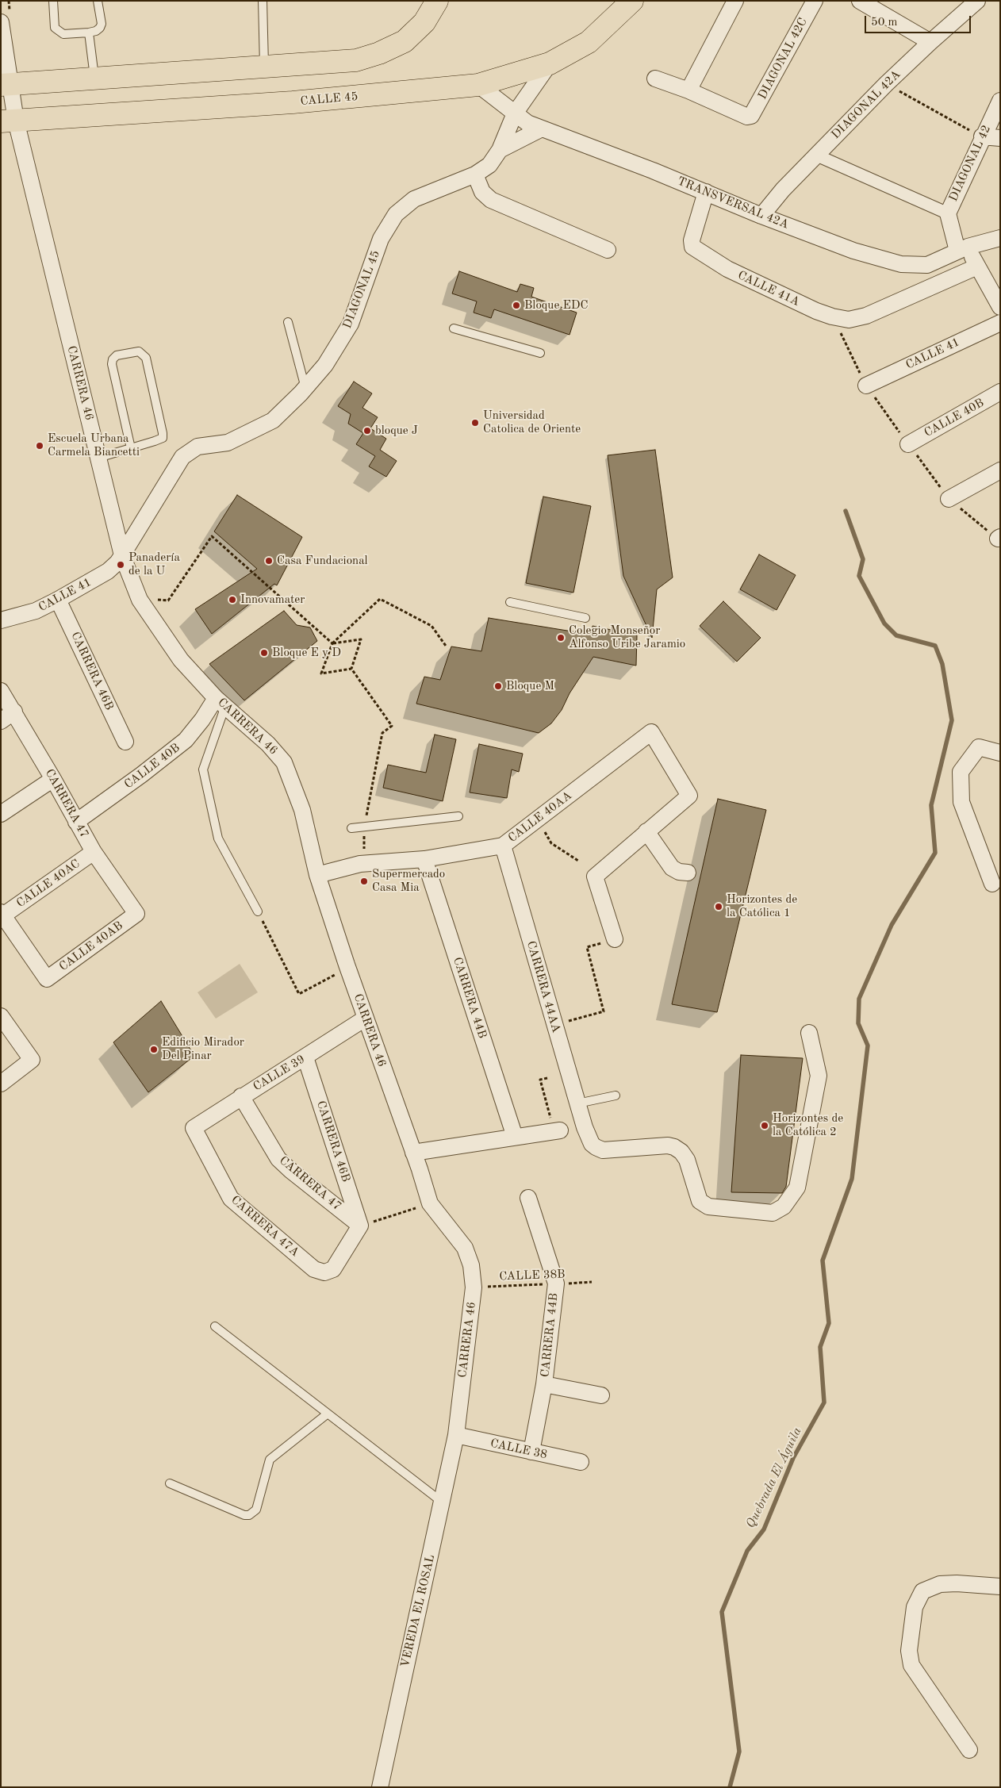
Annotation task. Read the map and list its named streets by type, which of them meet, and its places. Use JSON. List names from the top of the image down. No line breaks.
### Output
{"streets":{"main road":["CALLE 45"],"street":["DIAGONAL 42C","DIAGONAL 42A","DIAGONAL 42","TRANSVERSAL 42A","CALLE 41A","DIAGONAL 45","CALLE 41","CARRERA 46","CALLE 40B","CARRERA 46B","CARRERA 47","CALLE 40AA","CALLE 40AC","CALLE 40AB","CARRERA 44AA","CARRERA 44B","CALLE 39","CARRERA 47A","CALLE 38","VEREDA EL ROSAL"],"path":["CALLE 38B"]},"crossings":[["CALLE 45","TRANSVERSAL 42A"],["CALLE 45","DIAGONAL 45"],["CALLE 45","CARRERA 46"],["DIAGONAL 42A","TRANSVERSAL 42A"],["DIAGONAL 42","TRANSVERSAL 42A"],["DIAGONAL 42","CALLE 41A"],["TRANSVERSAL 42A","CALLE 41A"],["TRANSVERSAL 42A","DIAGONAL 45"],["DIAGONAL 45","CALLE 41"],["DIAGONAL 45","CARRERA 46"],["CALLE 41","CARRERA 46"],["CALLE 41","CARRERA 46B"],["CARRERA 46","CALLE 40B"],["CARRERA 46","CALLE 40AA"],["CARRERA 46","CALLE 39"],["CARRERA 46","CALLE 38B"],["CARRERA 46","CALLE 38"],["CARRERA 46","VEREDA EL ROSAL"],["CALLE 40B","CARRERA 47"],["CARRERA 46B","CARRERA 47"],["CARRERA 46B","CALLE 39"],["CARRERA 46B","CARRERA 47A"],["CARRERA 47","CALLE 40AC"],["CARRERA 47","CALLE 40AB"],["CARRERA 47","CALLE 39"],["CARRERA 47","CARRERA 47A"],["CALLE 40AA","CARRERA 44AA"],["CALLE 40AA","CARRERA 44B"],["CALLE 40AC","CALLE 40AB"],["CARRERA 44B","CALLE 38B"],["CARRERA 44B","CALLE 38"],["CALLE 39","CARRERA 47A"],["CALLE 38","VEREDA EL ROSAL"]],"water":["Quebrada El Águila"],"places":["Bloque EDC","Universidad Catolica de Oriente","bloque J","Escuela Urbana Carmela Biancetti","Casa Fundacional","Panadería de la U","Innovamater","Colegio Monseñor Alfonso Uribe Jaramio","Bloque E y D","Bloque M","Supermercado Casa Mia","Horizontes de la Católica 1","Edificio Mirador Del Pinar","Horizontes de la Católica 2"],"scale_bar":"50 m"}
